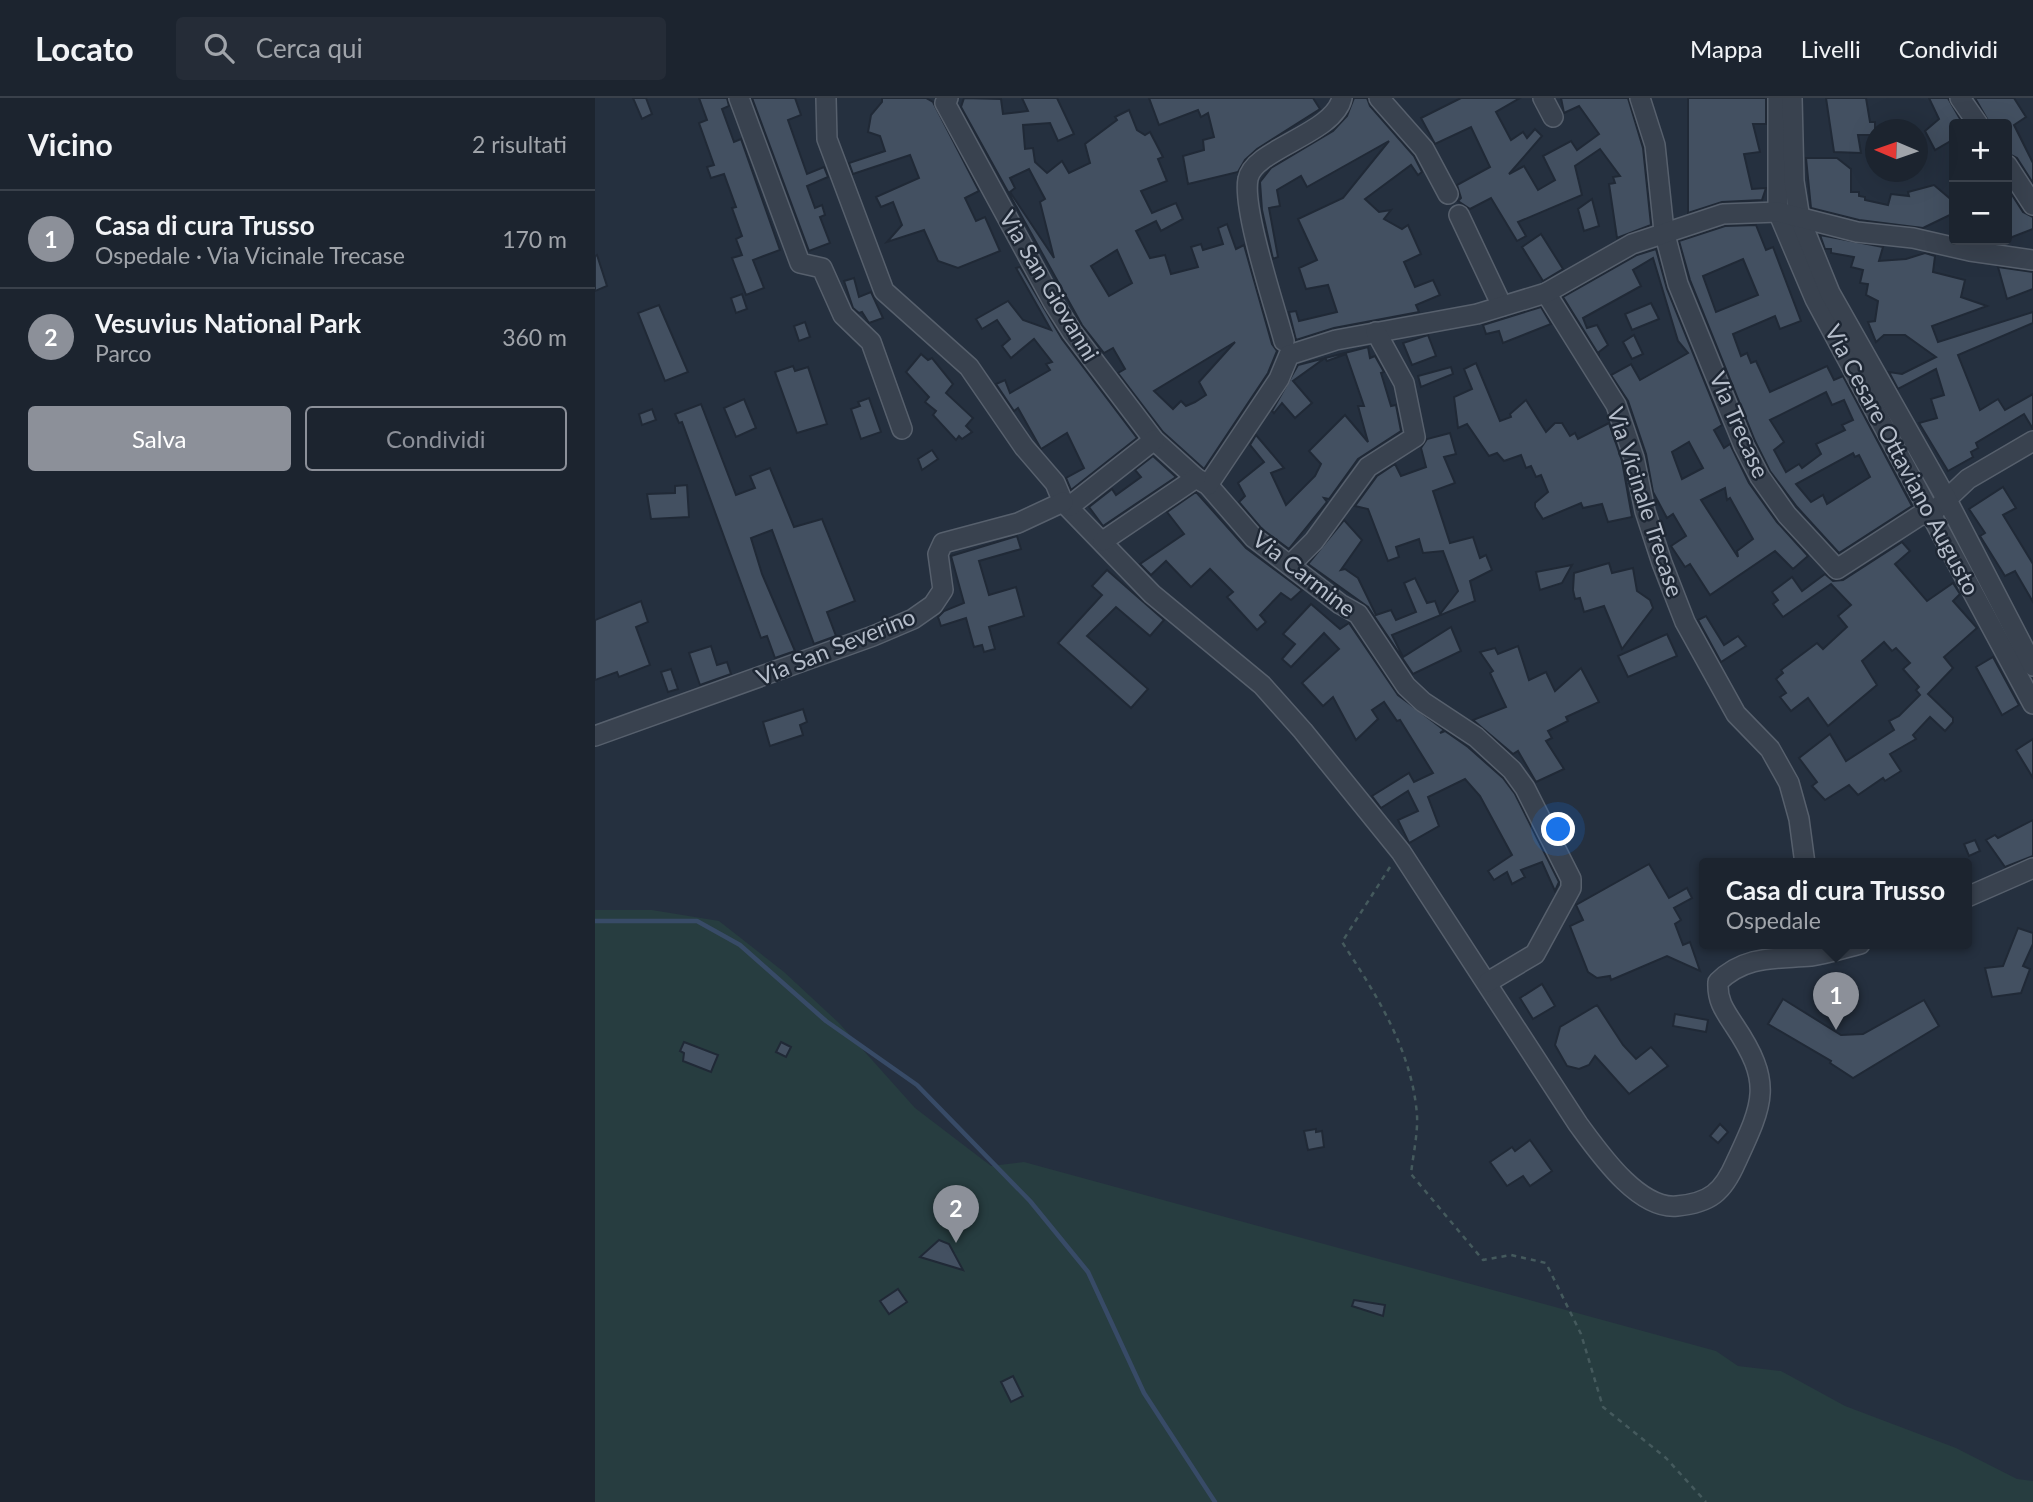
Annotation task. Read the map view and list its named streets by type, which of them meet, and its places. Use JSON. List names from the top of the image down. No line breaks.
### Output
{"streets":{"street":["Via San Giovanni","Via Trecase","Via Cesare Ottaviano Augusto","Via Vicinale Trecase","Via Carmine","Via San Severino"]},"crossings":[["Via San Giovanni","Via Carmine"],["Via Trecase","Via Cesare Ottaviano Augusto"]],"north":"left","page":{"header":"Locato","search":"Cerca qui","nav":["Mappa","Livelli","Condividi"],"heading":["Vicino","2 risultati"],"map_buttons":["+","−"],"list":[{"mark":"1","name":"Casa di cura Trusso","note":"Ospedale · Via Vicinale Trecase","value":"170 m"},{"mark":"2","name":"Vesuvius National Park","note":"Parco","value":"360 m"}],"buttons":["Salva","Condividi"],"popup":["Casa di cura Trusso","Ospedale"],"pins":["1","2"]}}
